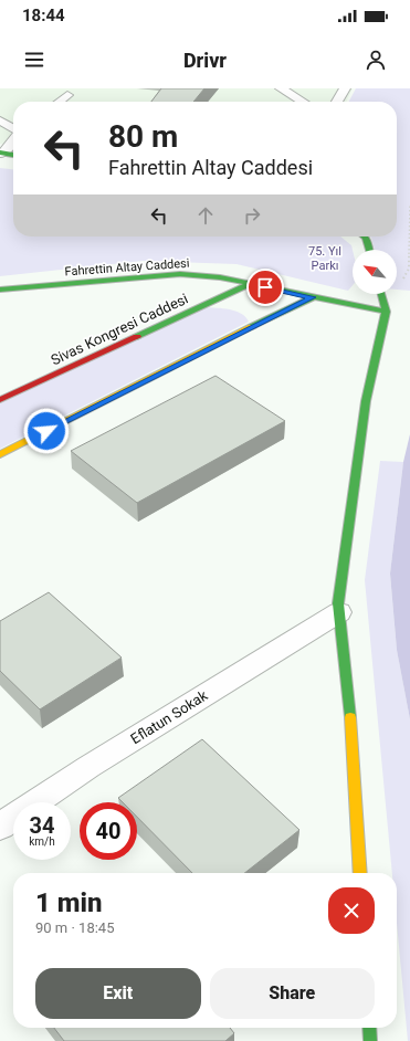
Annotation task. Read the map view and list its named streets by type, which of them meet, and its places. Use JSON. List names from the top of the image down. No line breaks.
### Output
{"streets":{"street":["Fahrettin Altay Caddesi","Sivas Kongresi Caddesi","Eflatun Sokak"]},"crossings":[["Fahrettin Altay Caddesi","Sivas Kongresi Caddesi"]],"parks":["75. Yıl Parkı"],"north":"top left","page":{"status":"18:44","header":"Drivr","turn":["80 m","Fahrettin Altay Caddesi"],"speed":"34 km/h","limit":"40","heading":["1 min","90 m · 18:45"],"buttons":["Exit","Share"]}}
